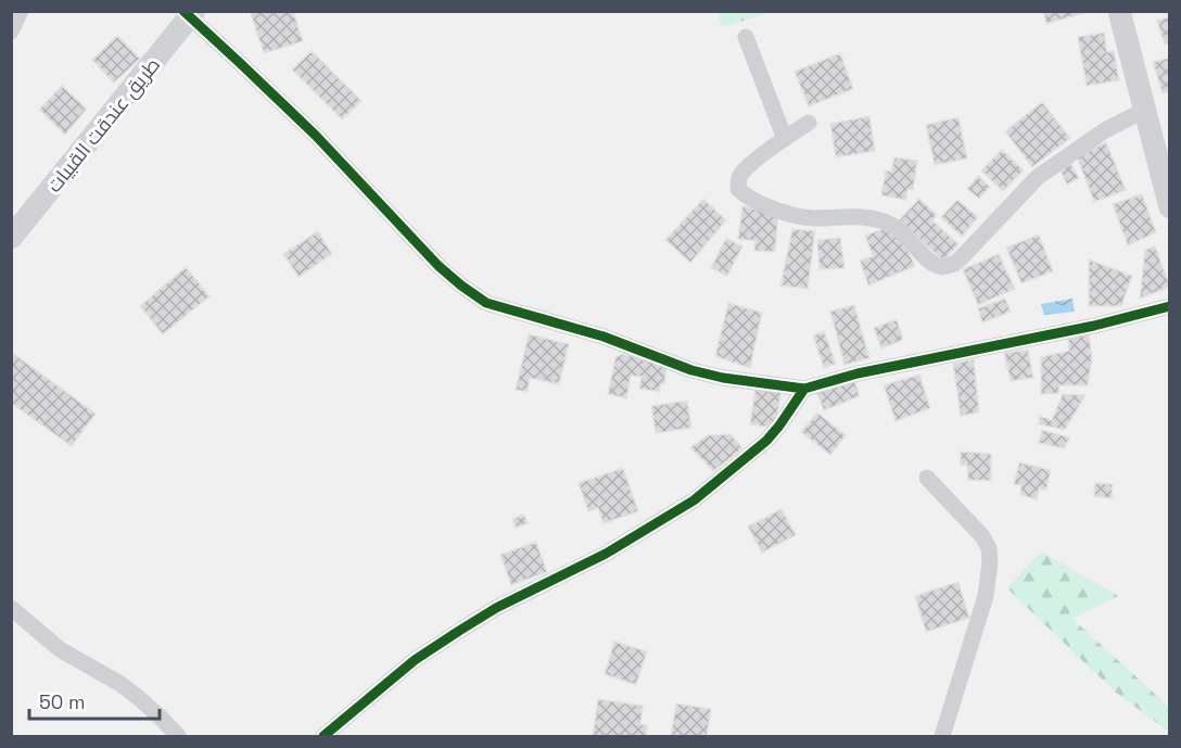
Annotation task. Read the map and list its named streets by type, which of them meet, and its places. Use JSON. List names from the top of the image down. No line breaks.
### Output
{"streets":{"main road":["طريق عندقت القبيات"]},"scale_bar":"50 m"}
